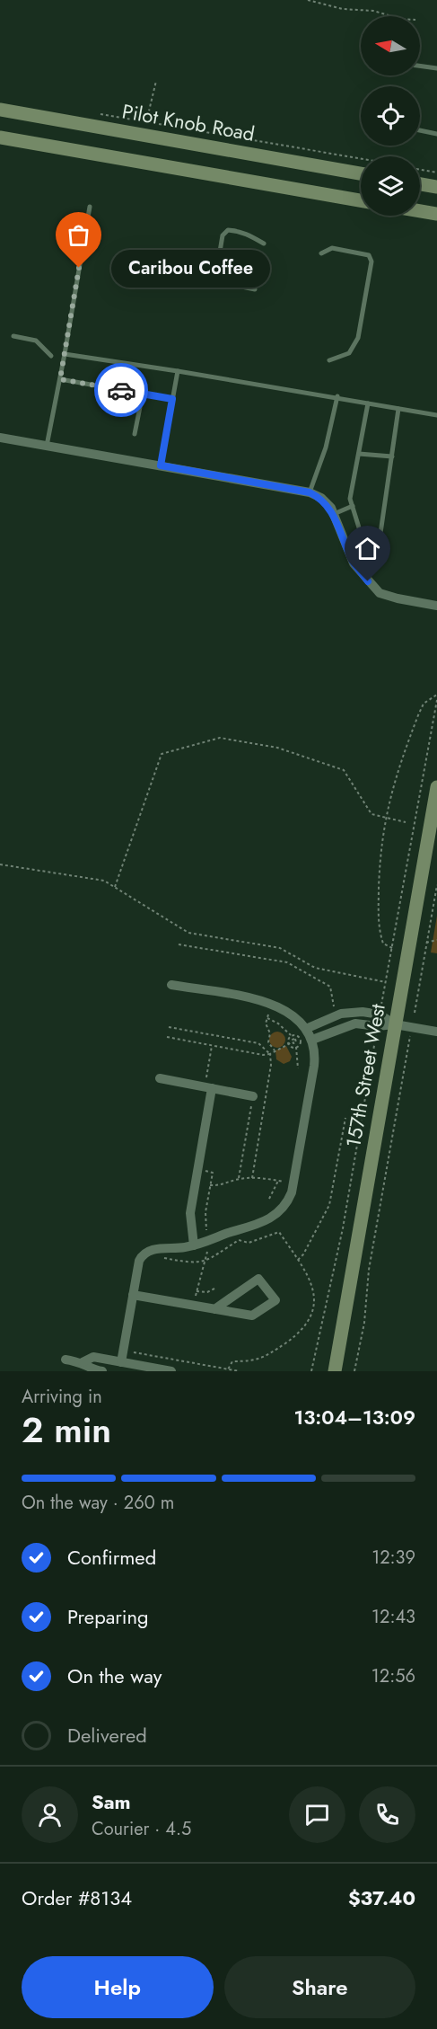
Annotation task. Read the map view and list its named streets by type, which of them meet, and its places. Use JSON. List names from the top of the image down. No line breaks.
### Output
{"streets":{"main road":["Pilot Knob Road","157th Street West"]},"places":["Caribou Coffee"],"north":"left","page":{"bubble":"Caribou Coffee","heading":["2 min","Arriving in","13:04–13:09"],"panel":["Sam","Courier · 4.5","Order #8134","$37.40"],"bar":"On the way · 260 m","list":[["Confirmed","12:39"],["Preparing","12:43"],["On the way","12:56"],"Delivered"],"buttons":["Help","Share"]}}
